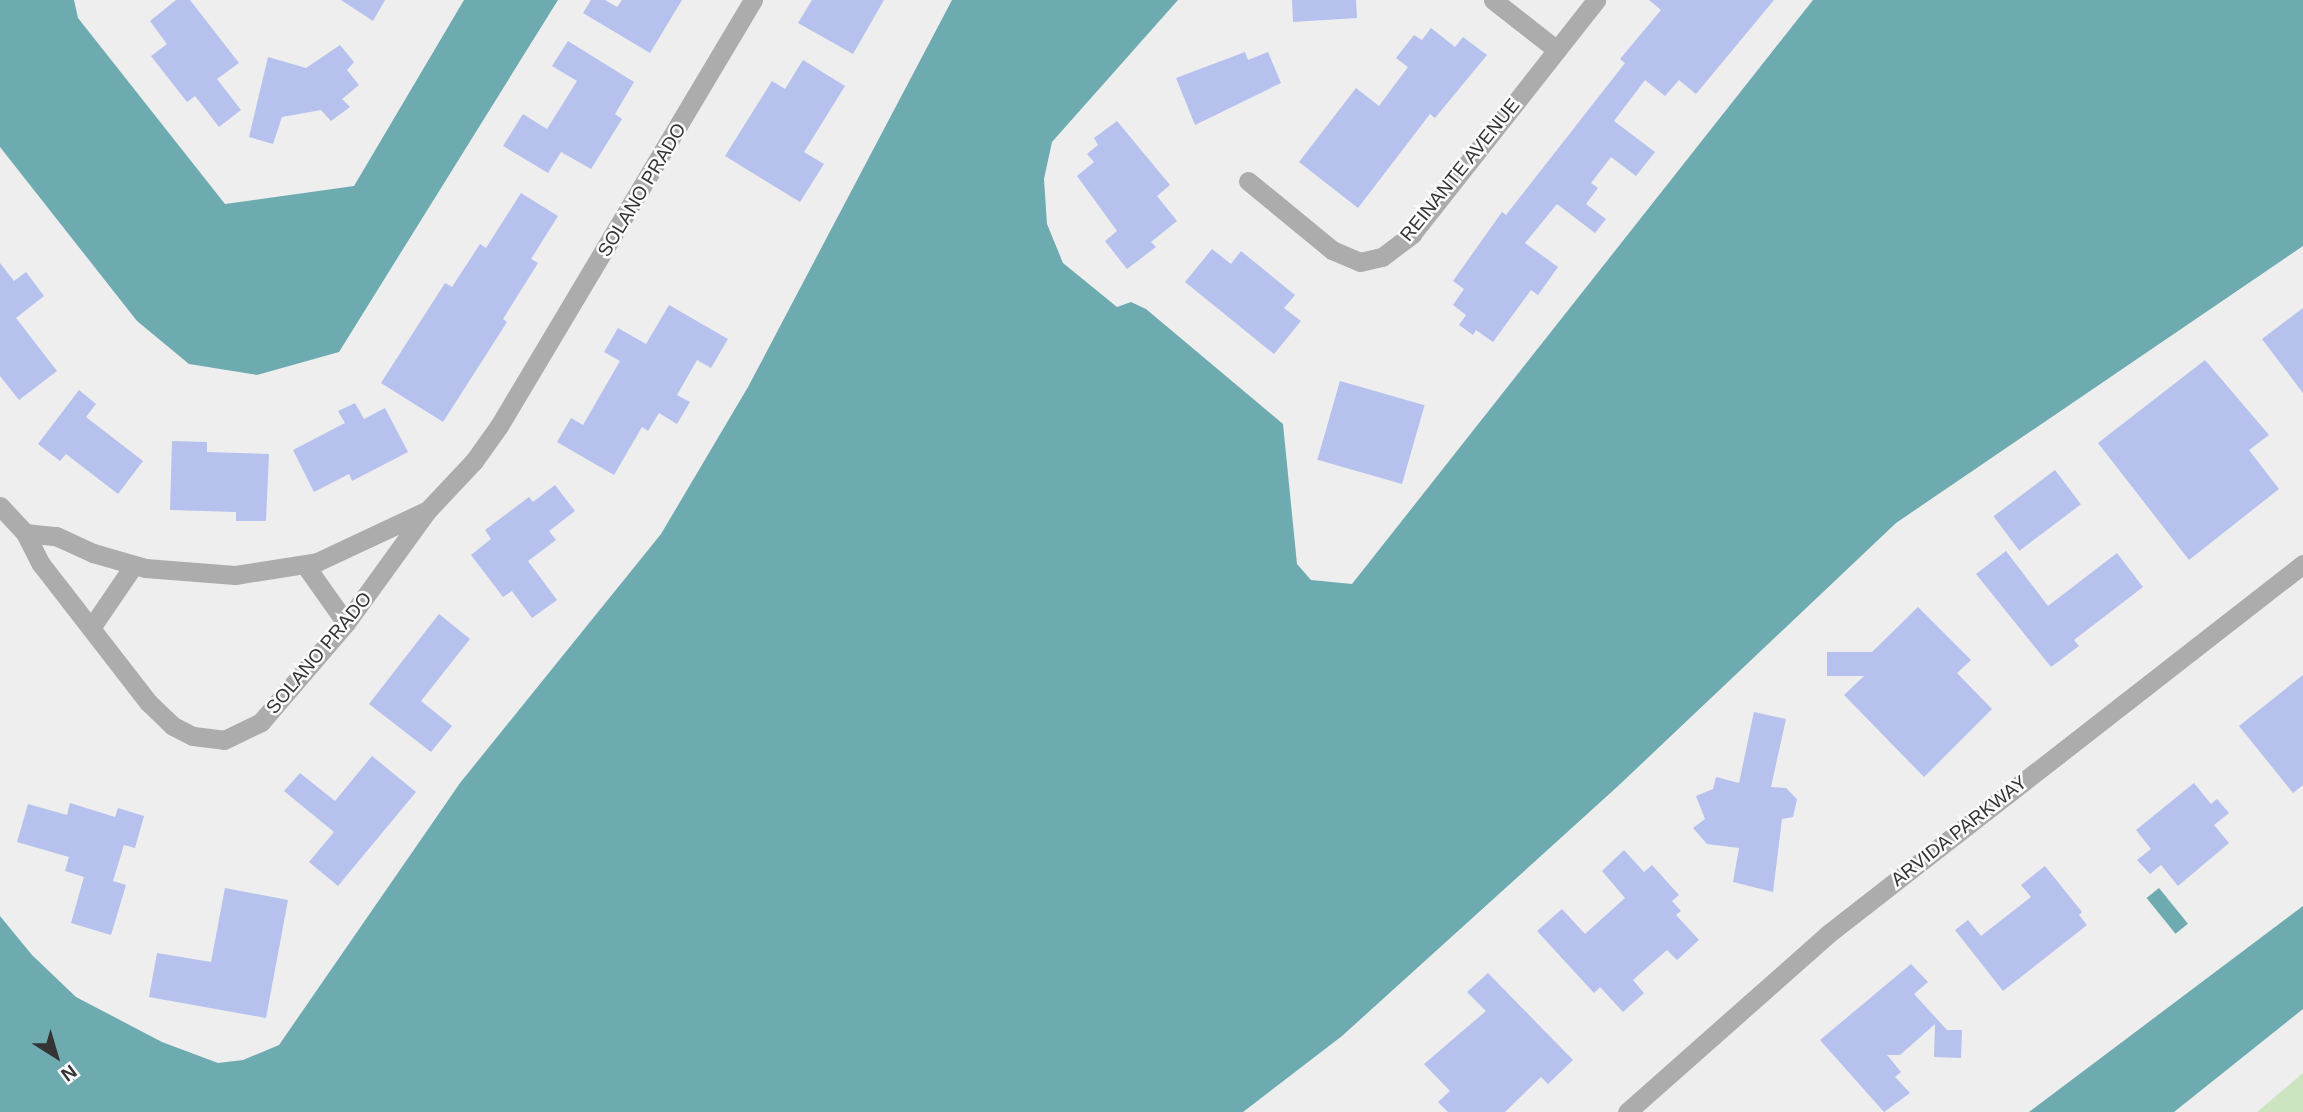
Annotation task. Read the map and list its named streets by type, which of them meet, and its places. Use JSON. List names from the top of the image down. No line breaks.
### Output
{"streets":{"street":["REINANTE AVENUE","SOLANO PRADO","ARVIDA PARKWAY"]},"north":"bottom right"}
